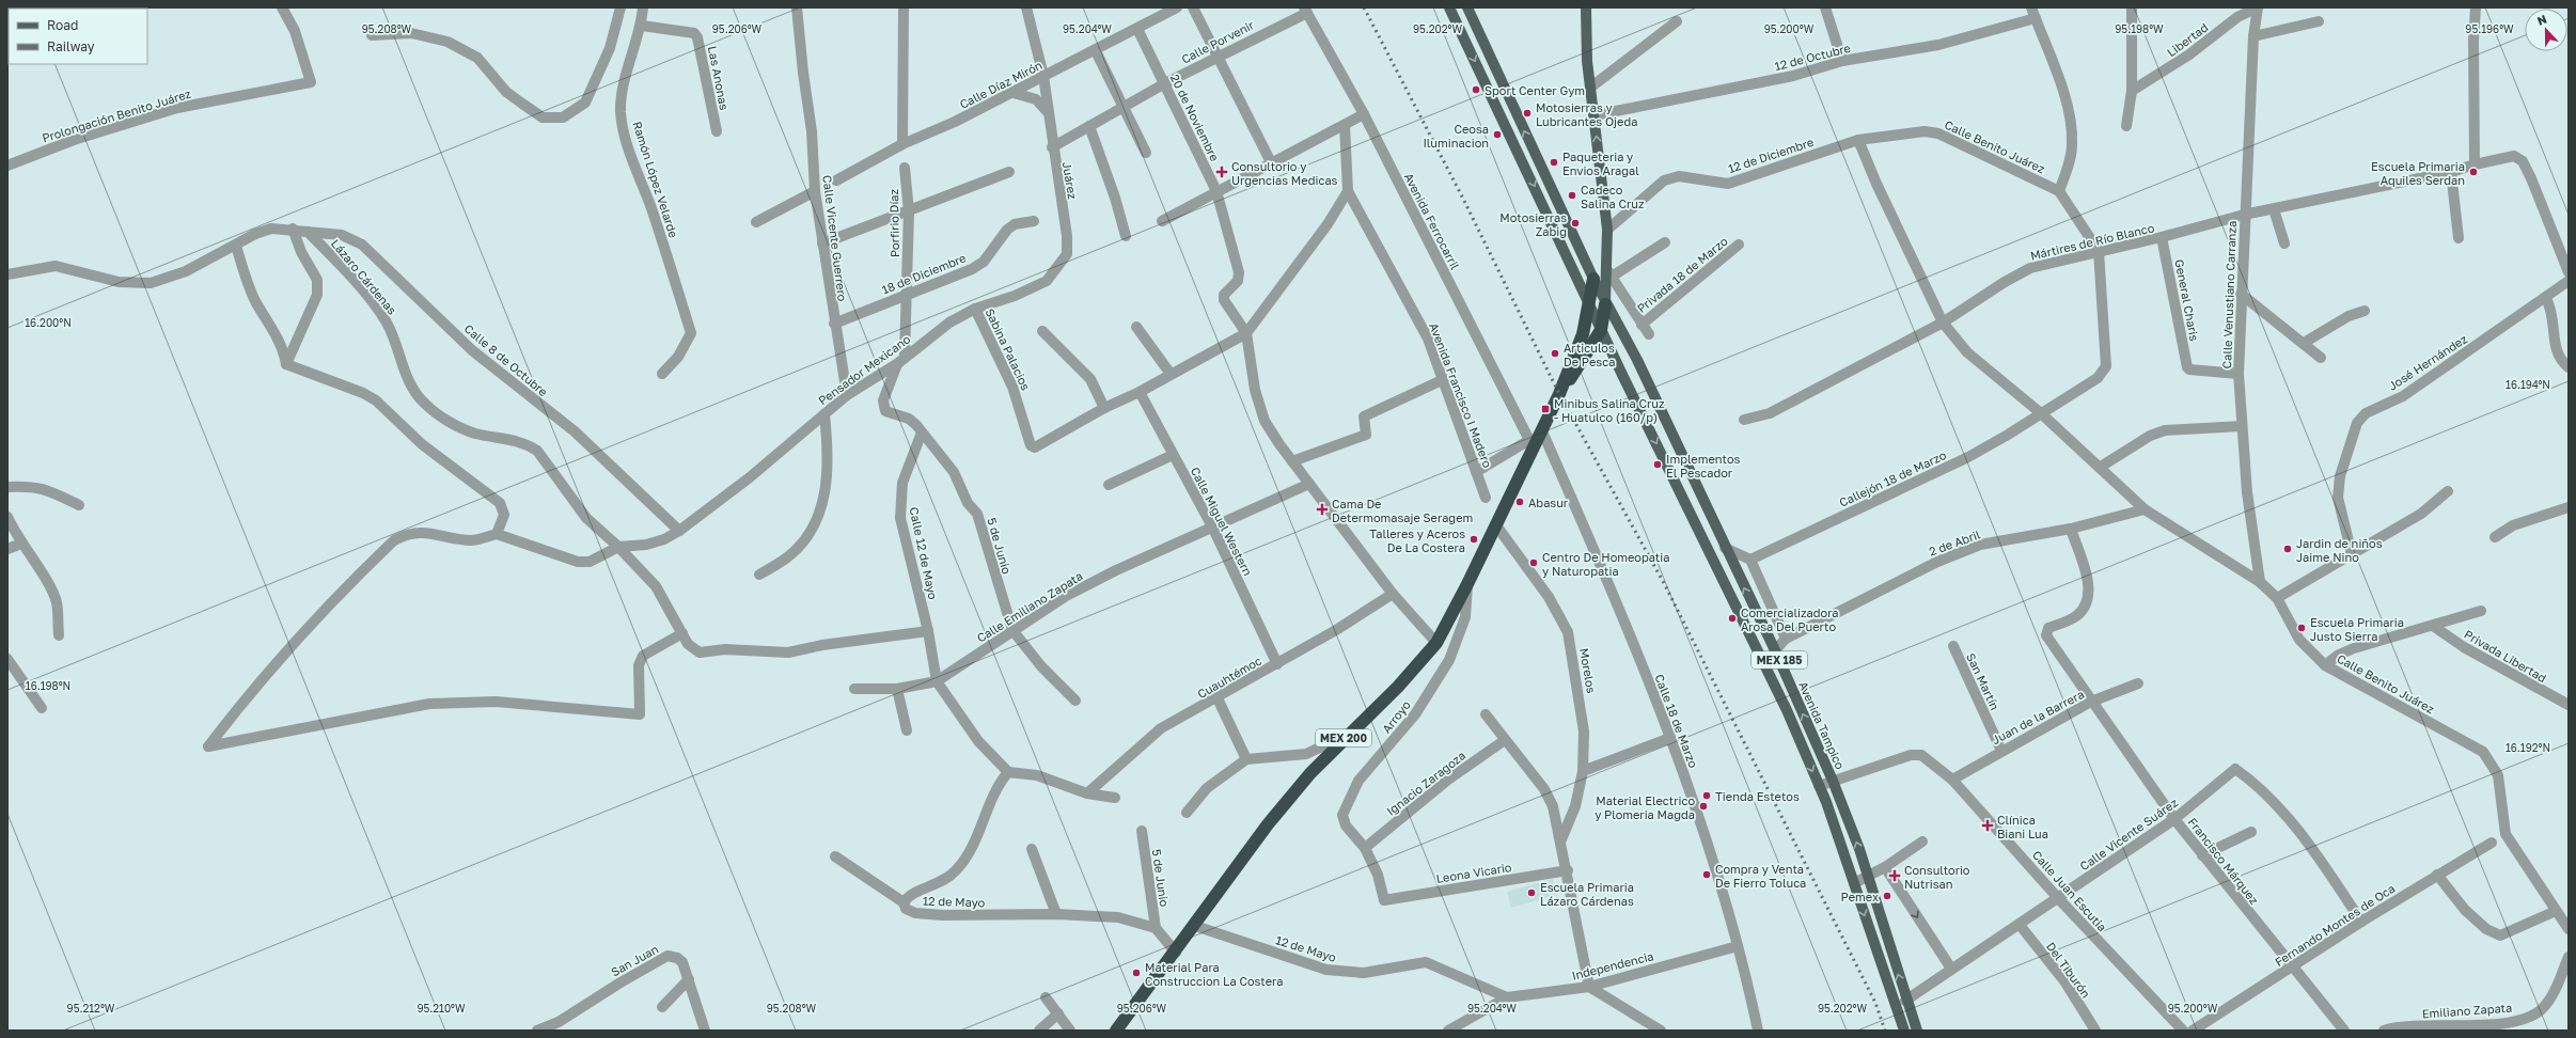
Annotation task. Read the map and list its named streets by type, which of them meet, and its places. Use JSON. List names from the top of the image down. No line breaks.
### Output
{"streets":{"highway":["MEX 200"],"main road":["MEX 185","Avenida Tampico"],"street":["Libertad","Calle Porvenir","12 de Octubre","Las Anonas","Calle Díaz Mirón","Prolongación Benito Juárez","20 de Noviembre","Calle Benito Juárez","12 de Diciembre","Ramón López Velarde","Juárez","Avenida Ferrocarril","Porfirio Díaz","Calle Vicente Guerrero","Mártires de Río Blanco","18 de Diciembre","Privada 18 de Marzo","Lázaro Cárdenas","Calle Venustiano Carranza","General Charis","Sabina Palacios","Calle 8 de Octubre","José Hernández","Pensador Mexicano","Avenida Francisco I Madero","Callejón 18 de Marzo","Calle Miguel Western","2 de Abril","5 de Junio","Calle 12 de Mayo","Calle Emiliano Zapata","Privada Libertad","Morelos","Cuauhtémoc","San Martín","Arroyo","Juan de la Barrera","Calle 18 de Marzo","Ignacio Zaragoza","Calle Vicente Suárez","Francisco Márquez","Leona Vicario","Calle Juan Escutia","12 de Mayo","Fernando Montes de Oca","San Juan","Independencia","Del Tiburón","Emiliano Zapata"]},"crossings":[["Libertad","Calle Venustiano Carranza"],["Calle Porvenir","20 de Noviembre"],["Calle Porvenir","Juárez"],["Calle Porvenir","Avenida Ferrocarril"],["Las Anonas","Ramón López Velarde"],["Calle Díaz Mirón","20 de Noviembre"],["Calle Díaz Mirón","Juárez"],["20 de Noviembre","Calle Emiliano Zapata"],["20 de Noviembre","Cuauhtémoc"],["20 de Noviembre","MEX 200"],["Calle Benito Juárez","12 de Diciembre"],["Calle Benito Juárez","Mártires de Río Blanco"],["Calle Benito Juárez","Calle Venustiano Carranza"],["Calle Benito Juárez","Callejón 18 de Marzo"],["Calle Benito Juárez","2 de Abril"],["Juárez","Pensador Mexicano"],["Avenida Ferrocarril","MEX 200"],["Porfirio Díaz","18 de Diciembre"],["Porfirio Díaz","Pensador Mexicano"],["Porfirio Díaz","5 de Junio"],["Calle Vicente Guerrero","18 de Diciembre"],["Calle Vicente Guerrero","Pensador Mexicano"],["Mártires de Río Blanco","Calle Venustiano Carranza"],["Mártires de Río Blanco","General Charis"],["Lázaro Cárdenas","Calle 8 de Octubre"],["Lázaro Cárdenas","Pensador Mexicano"],["Lázaro Cárdenas","Calle 12 de Mayo"],["Calle Venustiano Carranza","General Charis"],["Sabina Palacios","Pensador Mexicano"],["Calle 8 de Octubre","Pensador Mexicano"],["Pensador Mexicano","5 de Junio"],["Calle Miguel Western","Calle Emiliano Zapata"],["Calle Miguel Western","Cuauhtémoc"],["2 de Abril","Francisco Márquez"],["5 de Junio","Calle 12 de Mayo"],["5 de Junio","Calle Emiliano Zapata"],["5 de Junio","12 de Mayo"],["Calle 12 de Mayo","Calle Emiliano Zapata"],["MEX 185","Avenida Tampico"],["MEX 185","MEX 200"],["MEX 185","Calle Juan Escutia"],["Morelos","MEX 200"],["San Martín","Juan de la Barrera"],["Arroyo","MEX 200"],["Arroyo","Ignacio Zaragoza"],["Arroyo","Leona Vicario"],["Juan de la Barrera","Francisco Márquez"],["Juan de la Barrera","Calle Juan Escutia"],["Calle 18 de Marzo","MEX 200"],["Calle 18 de Marzo","Independencia"],["Avenida Tampico","MEX 200"],["Avenida Tampico","Calle Vicente Suárez"],["Avenida Tampico","Calle Juan Escutia"],["MEX 200","12 de Mayo"],["Calle Vicente Suárez","Francisco Márquez"],["Calle Vicente Suárez","Calle Juan Escutia"],["Calle Vicente Suárez","Fernando Montes de Oca"],["Calle Vicente Suárez","Del Tiburón"],["Francisco Márquez","Fernando Montes de Oca"],["12 de Mayo","Independencia"]],"places":{"other":["Sport Center Gym","Motosierras y Lubricantes Ojeda","Ceosa Iluminacion","Paqueteria y Envios Aragal","Escuela Primaria Aquiles Serdan","Cadeco Salina Cruz","Motosierras Zabig","Articulos De Pesca","Implementos El Pescador","Abasur","Talleres y Aceros De La Costera","Jardin de niños Jaime Nino","Centro De Homeopatia y Naturopatia","Comercializadora Arosa Del Puerto","Escuela Primaria Justo Sierra","Tienda Estetos","Material Electrico y Plomeria Magda","Compra y Venta De Fierro Toluca","Escuela Primaria Lázaro Cárdenas","Pemex","Material Para Construccion La Costera"],"health":["Consultorio y Urgencias Medicas","Cama De Determomasaje Seragem","Clínica Biani Lua","Consultorio Nutrisan"],"transit":["Minibus Salina Cruz - Huatulco (160/p)"]},"legend":["Road","Railway"],"north":"top","coordinates":["95.196°W","95.208°W","95.206°W","95.204°W","95.202°W","95.200°W","95.198°W","16.200°N","16.194°N","16.198°N","16.192°N","95.212°W","95.210°W"]}
